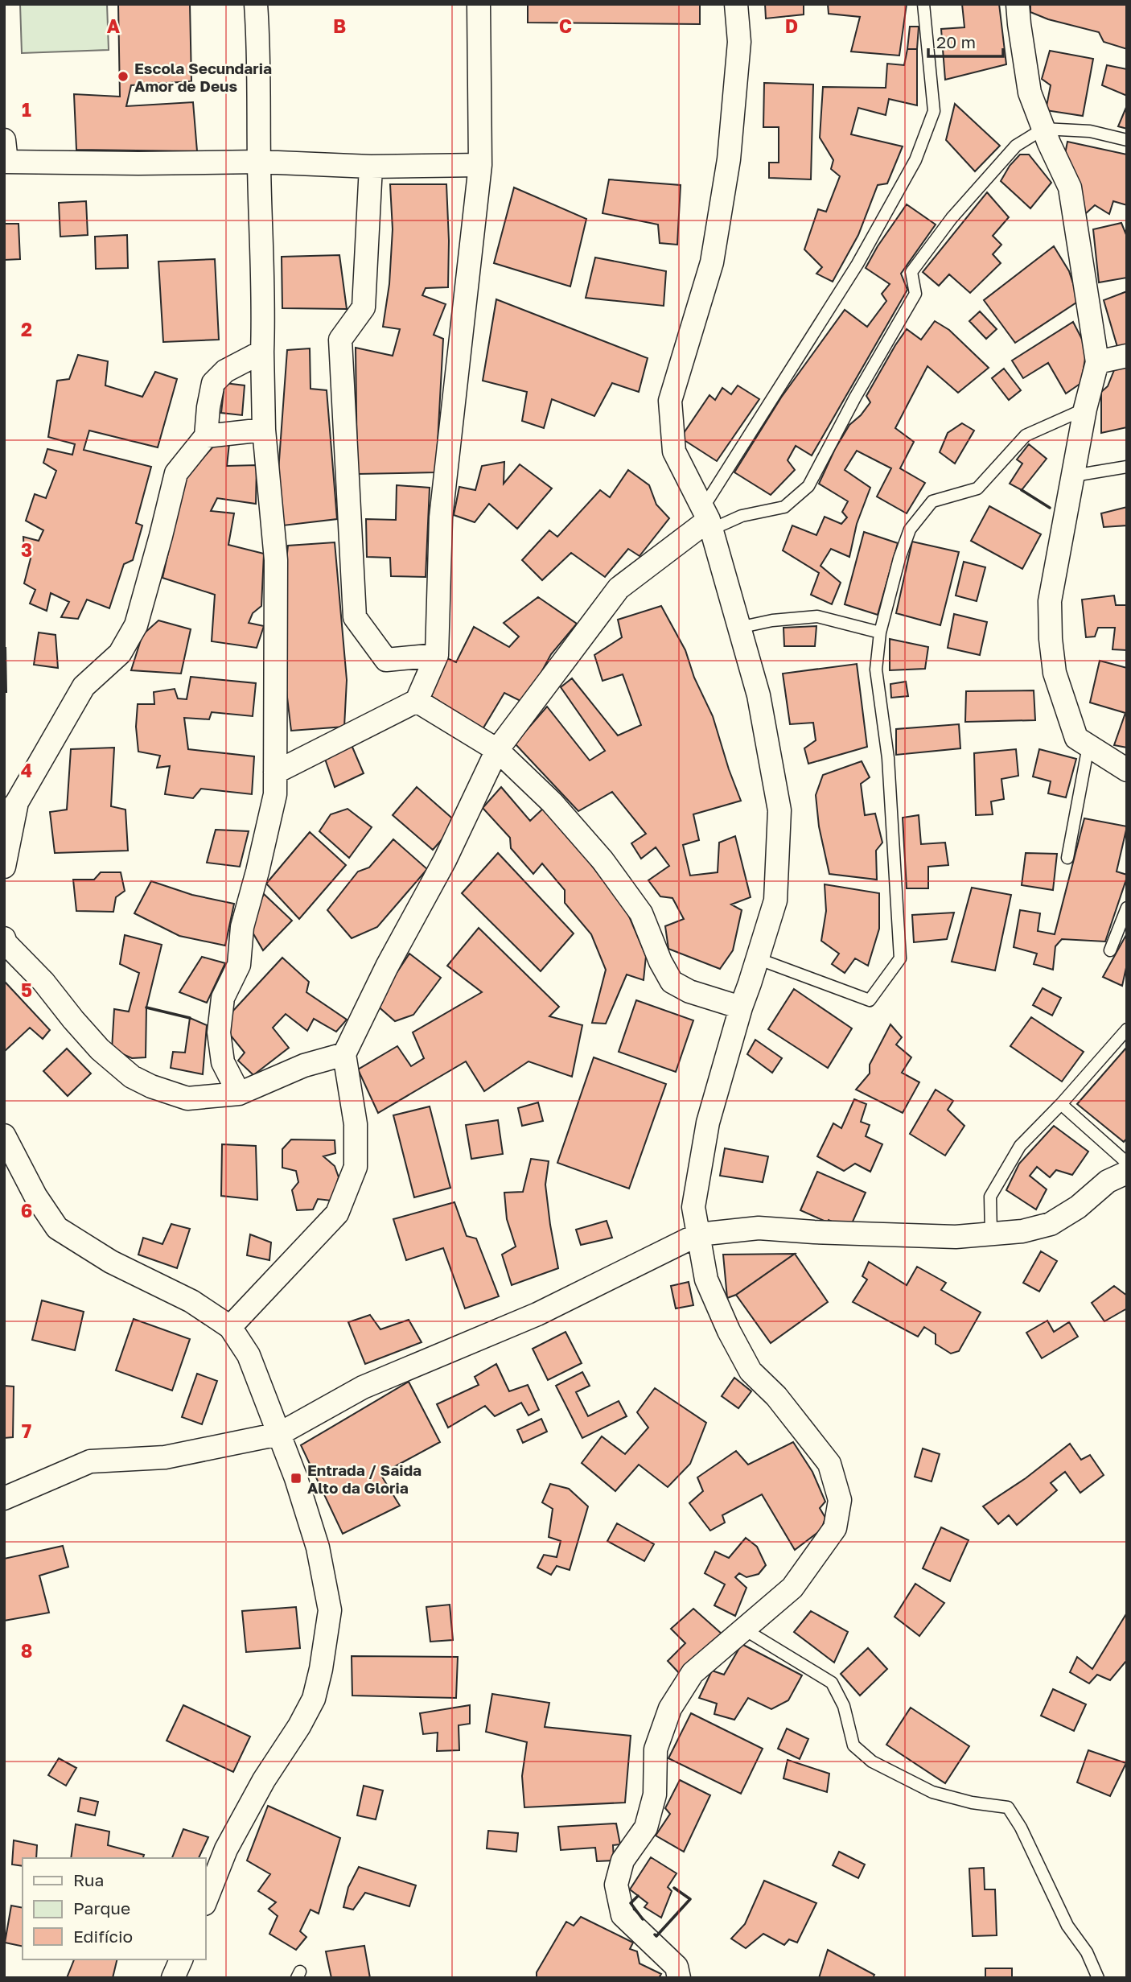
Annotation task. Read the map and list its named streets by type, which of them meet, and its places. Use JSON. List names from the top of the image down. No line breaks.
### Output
{"places":{"other":["Escola Secundaria Amor de Deus"],"transit":["Entrada / Saida Alto da Gloria"]},"legend":["Rua","Parque","Edifício"],"scale_bar":"20 m","grid":{"columns":["A","B","C","D"],"rows":["1","2","3","4","5","6","7","8"]}}
